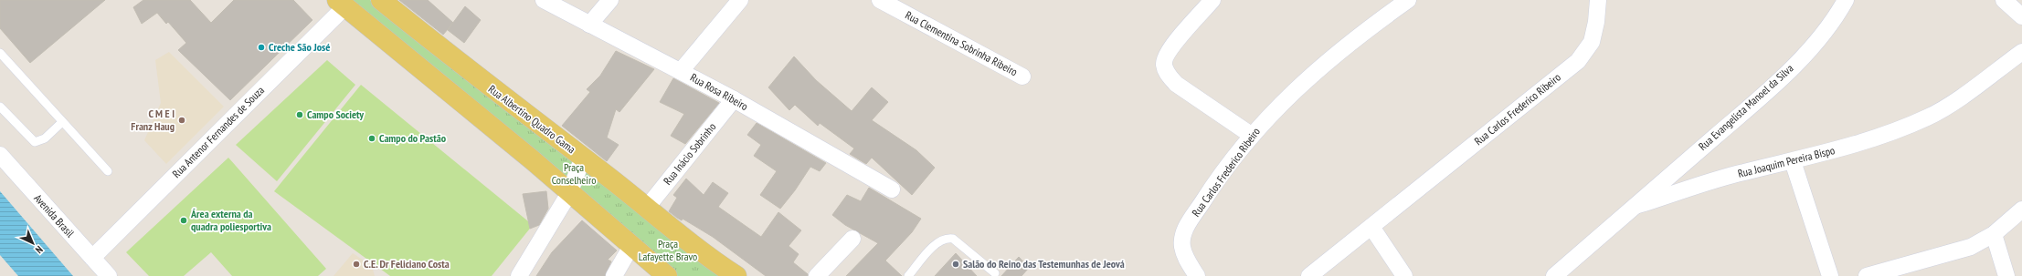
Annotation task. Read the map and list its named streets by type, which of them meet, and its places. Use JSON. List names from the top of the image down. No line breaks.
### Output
{"streets":{"main road":["Rua Albertino Quadro Gama"],"street":["Rua Clementina Sobrinha Ribeiro","Rua Rosa Ribeiro","Rua Evangelista Manoel da Silva","Rua Carlos Frederico Ribeiro","Rua Antenor Fernandes de Souza","Rua Inácio Sobrinho","Rua Joaquim Pereira Bispo","Avenida Brasil"]},"crossings":[["Rua Rosa Ribeiro","Rua Inácio Sobrinho"],["Rua Evangelista Manoel da Silva","Rua Joaquim Pereira Bispo"],["Rua Albertino Quadro Gama","Rua Inácio Sobrinho"],["Rua Antenor Fernandes de Souza","Avenida Brasil"]],"parks":["Praça Conselheiro","Praça Lafayette Bravo"],"places":["Creche São José","Campo Society","C M E I Franz Haug","Campo do Pastão","Área externa da quadra poliesportiva","C.E. Dr Feliciano Costa","Salão do Reino das Testemunhas de Jeová"],"north":"bottom right"}
